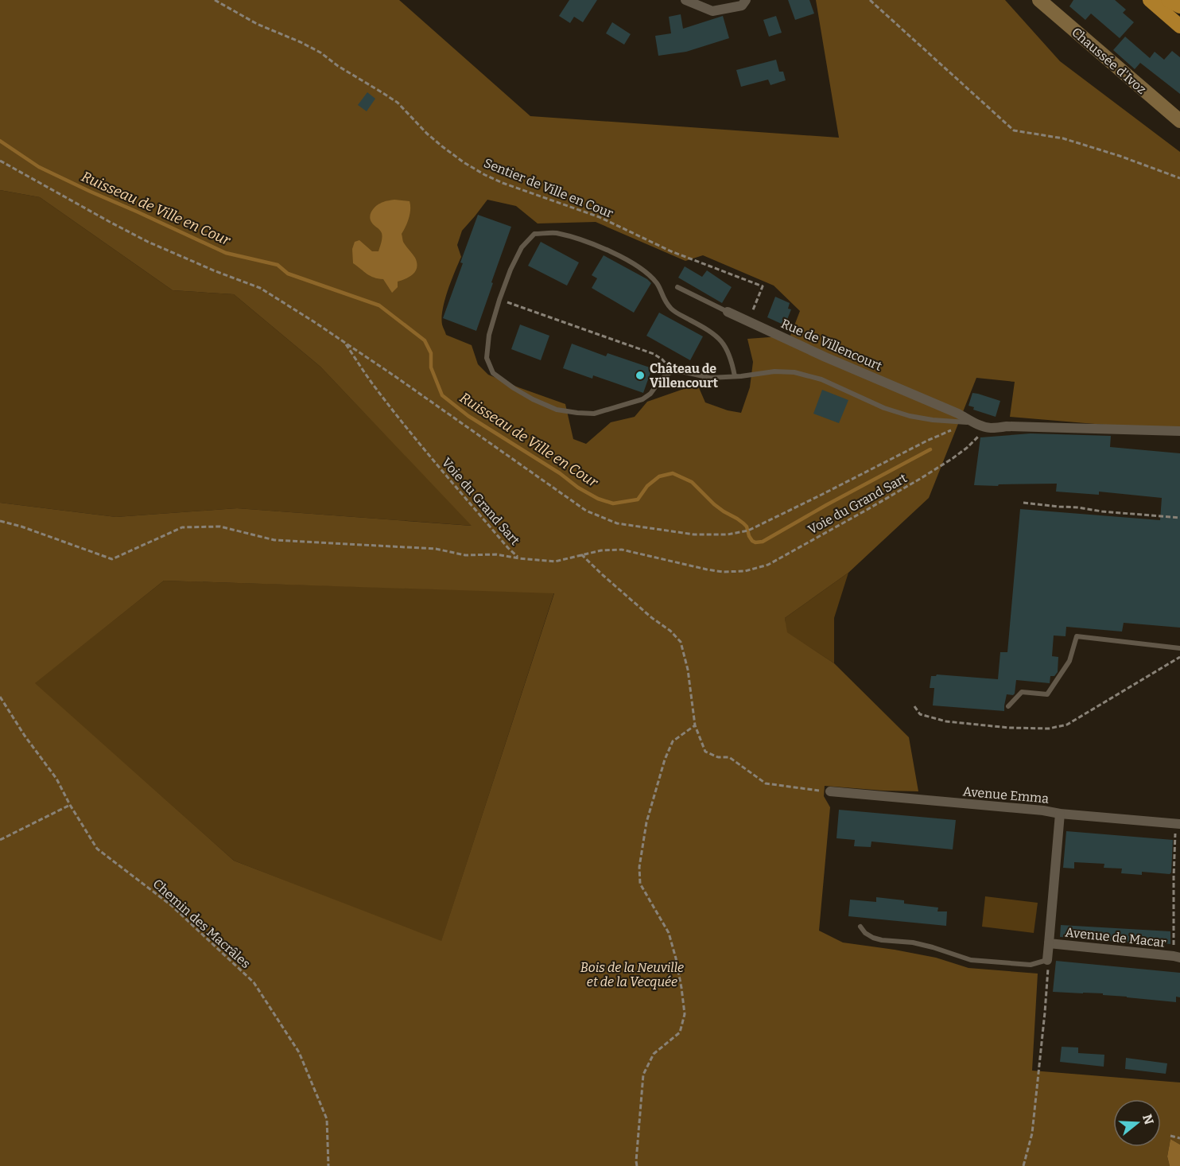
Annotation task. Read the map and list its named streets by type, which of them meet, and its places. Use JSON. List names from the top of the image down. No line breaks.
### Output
{"streets":{"main road":["Chaussée d'Ivoz"],"street":["Rue de Villencourt","Avenue Emma","Avenue de Macar"],"path":["Sentier de Ville en Cour","Voie du Grand Sart","Chemin des Macrâles"]},"crossings":[["Sentier de Ville en Cour","Rue de Villencourt"],["Rue de Villencourt","Voie du Grand Sart"],["Avenue Emma","Avenue de Macar"]],"water":["Ruisseau de Ville en Cour"],"parks":["Bois de la Neuville et de la Vecquée"],"places":["Château de Villencourt"],"north":"right"}
